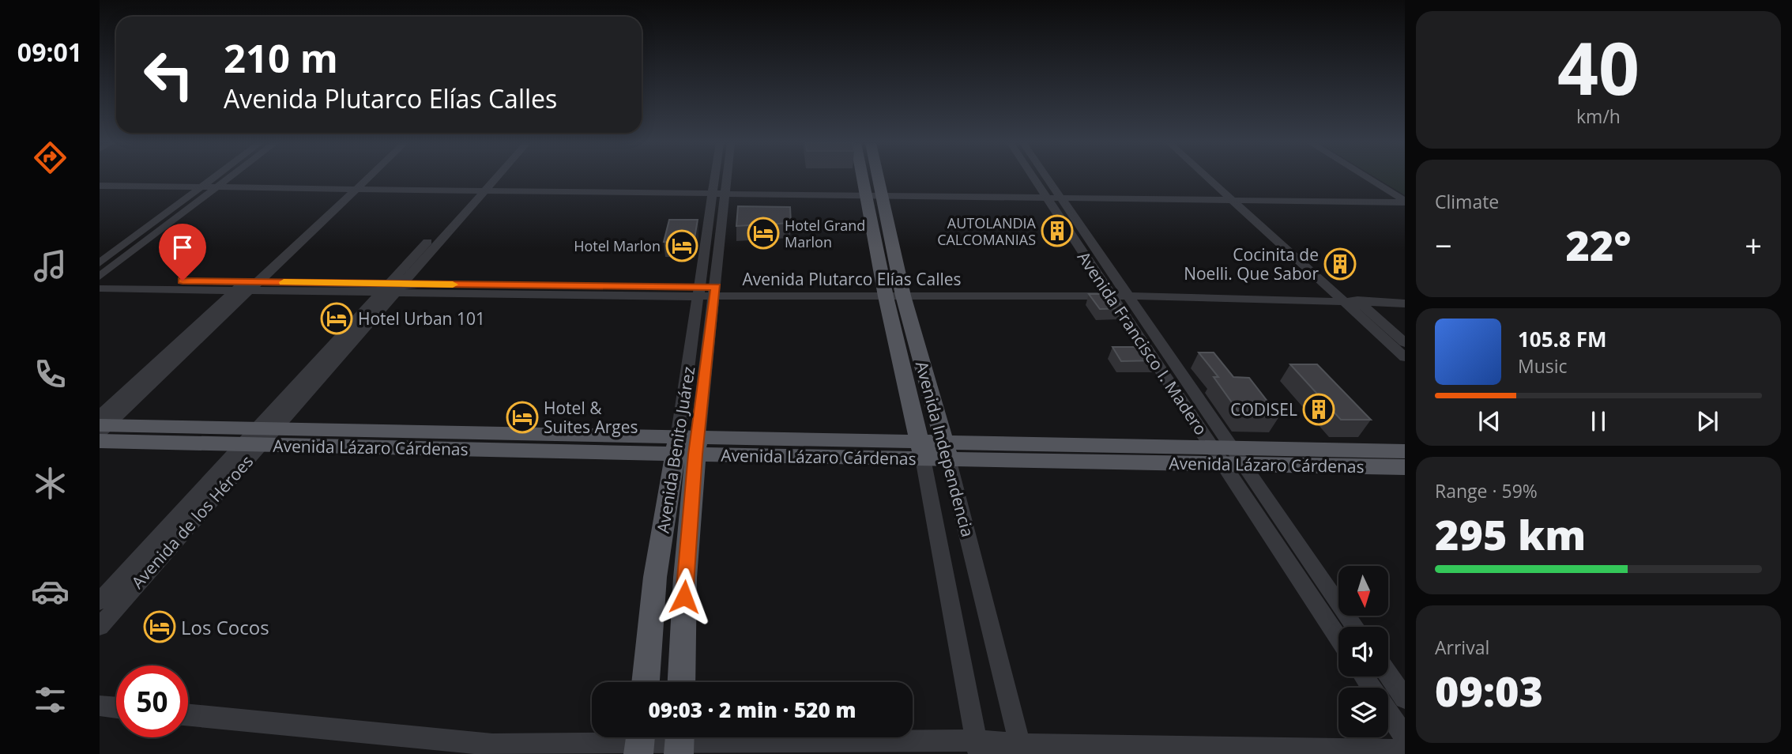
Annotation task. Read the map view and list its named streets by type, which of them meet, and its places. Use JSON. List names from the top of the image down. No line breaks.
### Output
{"streets":{"main road":["Avenida Lázaro Cárdenas","Avenida Independencia","Avenida Benito Juárez"],"street":["Avenida Plutarco Elías Calles","Avenida Francisco I. Madero","Avenida de los Héroes"]},"crossings":[["Avenida Plutarco Elías Calles","Avenida Francisco I. Madero"],["Avenida Plutarco Elías Calles","Avenida Independencia"],["Avenida Plutarco Elías Calles","Avenida Benito Juárez"],["Avenida Plutarco Elías Calles","Avenida de los Héroes"],["Avenida Francisco I. Madero","Avenida Lázaro Cárdenas"],["Avenida Lázaro Cárdenas","Avenida Independencia"],["Avenida Lázaro Cárdenas","Avenida Benito Juárez"],["Avenida Lázaro Cárdenas","Avenida de los Héroes"]],"places":{"building":["AUTOLANDIA CALCOMANIAS","Cocinita de Noelli. Que Sabor","CODISEL"],"hotel":["Hotel Grand Marlon","Hotel Marlon","Hotel Urban 101","Hotel & Suites Arges","Los Cocos"]},"north":"bottom","page":{"tabs":"09:01","tile":[["40","km/h"],"Climate",["Range · 59%","295 km"],["Arrival","09:03"]],"turn":["210 m","Avenida Plutarco Elías Calles"],"heat":["−","22°","+"],"song":["105.8 FM","Music"],"limit":"50","trip":"09:03 · 2 min · 520 m"}}
